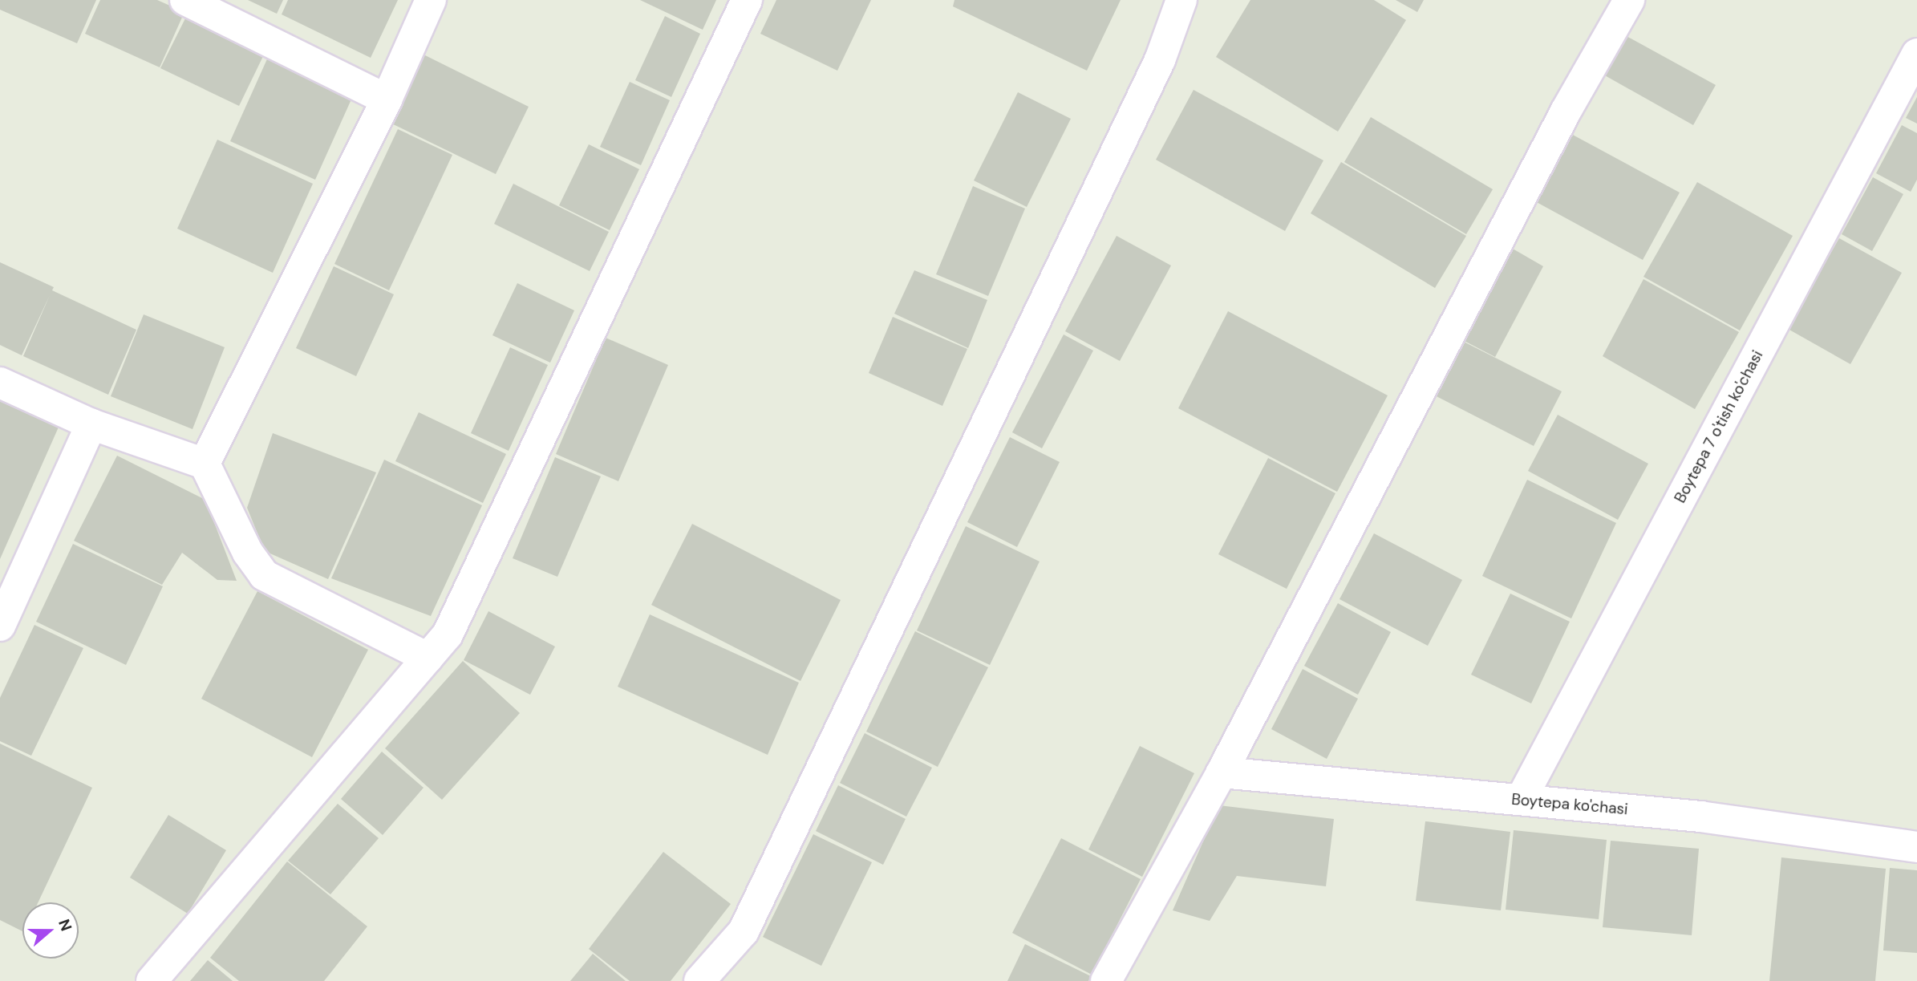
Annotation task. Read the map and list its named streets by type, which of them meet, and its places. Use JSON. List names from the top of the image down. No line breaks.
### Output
{"streets":{"street":["Boytepa 7 o'tish ko'chasi","Boytepa ko'chasi"]},"crossings":[["Boytepa 7 o'tish ko'chasi","Boytepa ko'chasi"]],"north":"right"}
